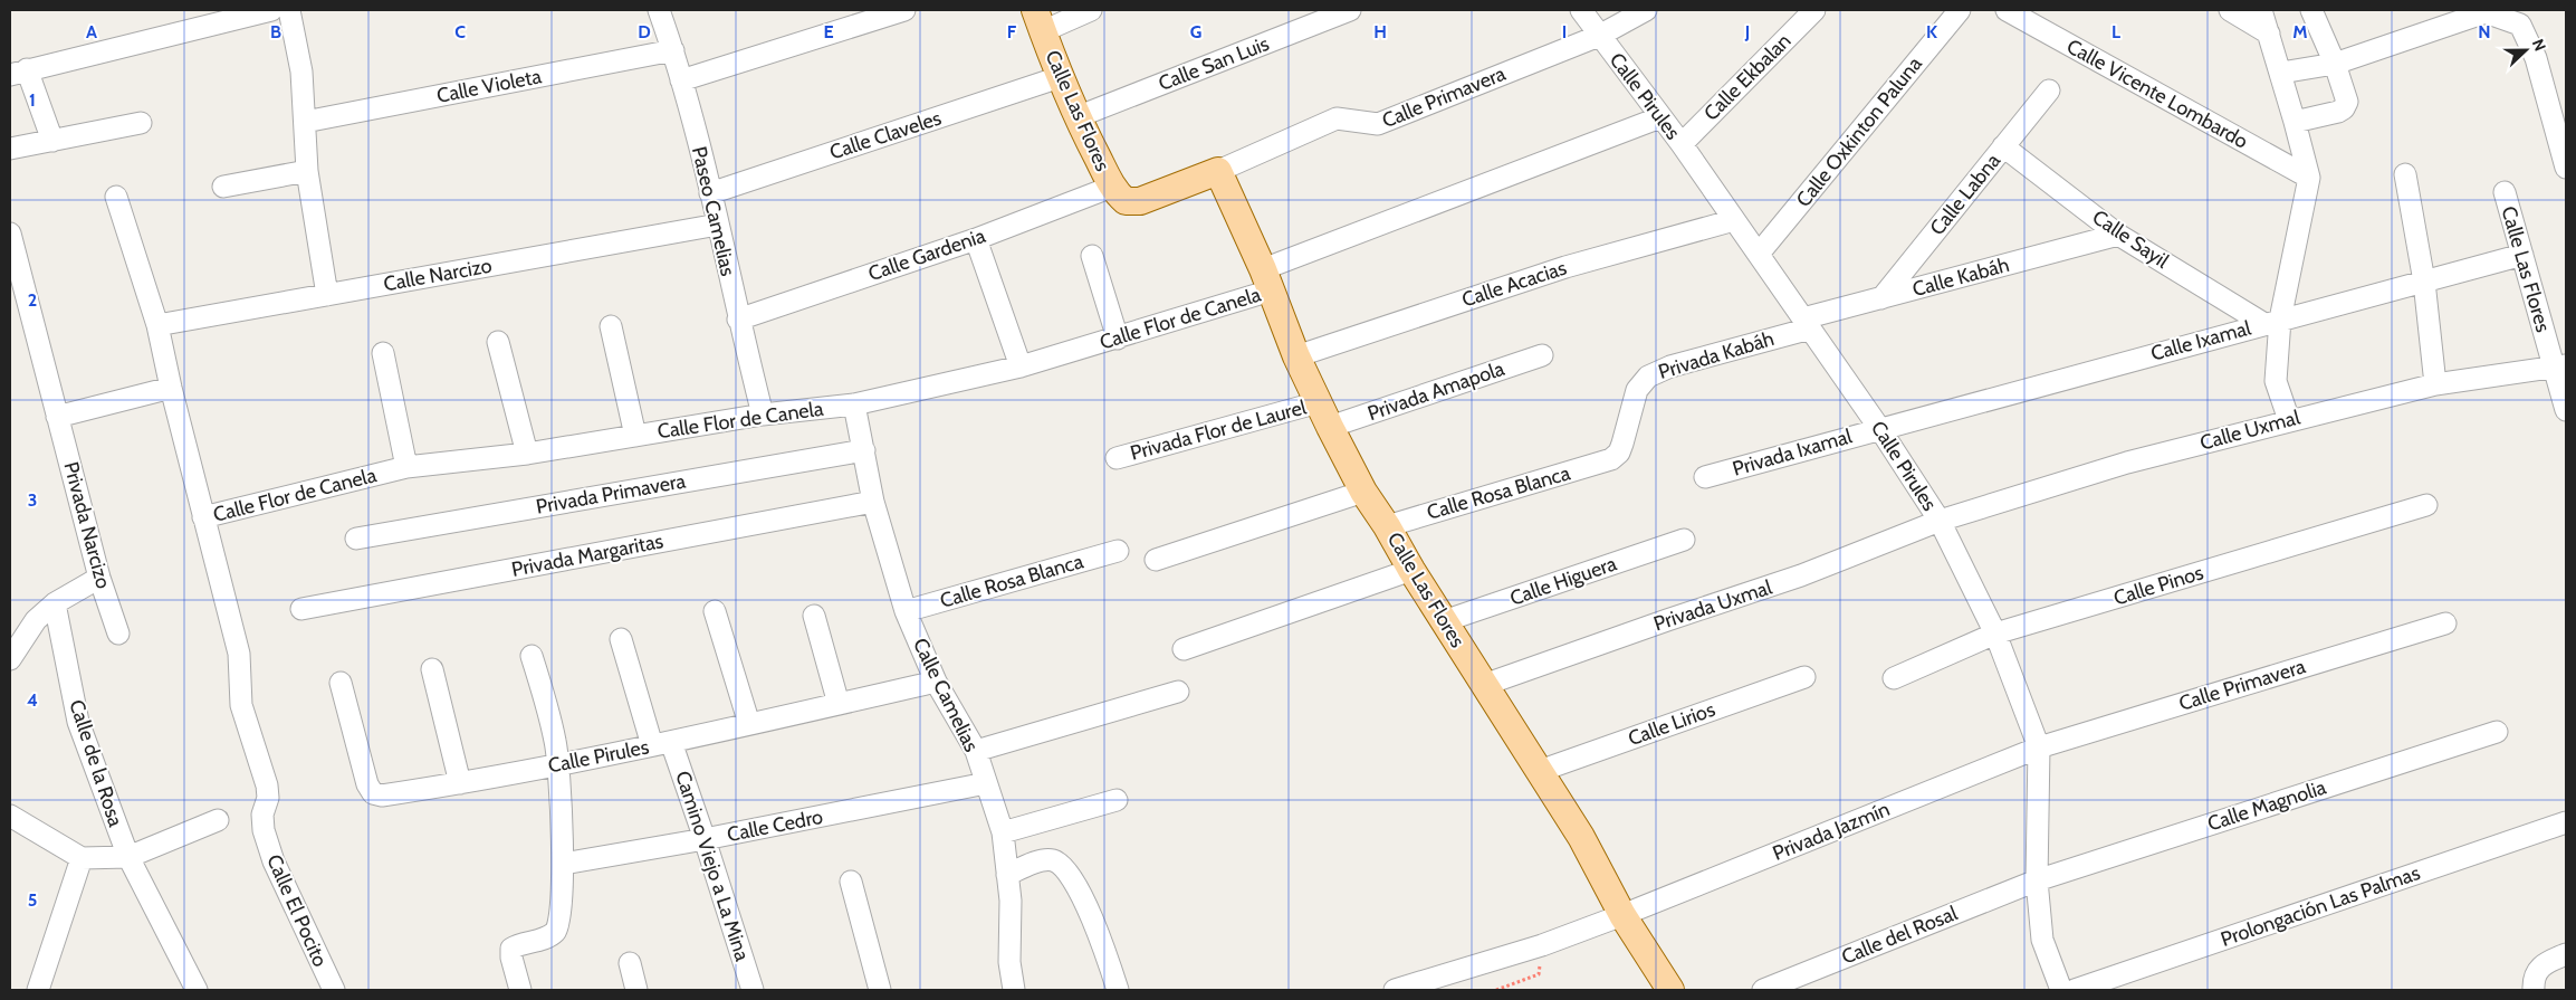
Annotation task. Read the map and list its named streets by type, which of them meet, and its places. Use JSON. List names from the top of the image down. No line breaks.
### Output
{"streets":{"main road":["Calle Primavera","Calle Las Flores"],"street":["Calle San Luis","Calle Ekbalan","Calle Violeta","Calle Vicente Lombardo","Calle Pirules","Calle Oxkinton Paluna","Calle Claveles","Calle Labna","Paseo Camelias","Calle Sayil","Calle Gardenia","Calle Narcizo","Calle Kabáh","Calle Acacias","Calle Flor de Canela","Calle Ixamal","Privada Kabáh","Privada Amapola","Privada Flor de Laurel","Calle Uxmal","Privada Ixamal","Calle Rosa Blanca","Privada Primavera","Privada Narcizo","Privada Margaritas","Calle Higuera","Calle Pinos","Privada Uxmal","Calle Camelias","Calle Lirios","Calle de la Rosa","Calle Magnolia","Calle Cedro","Privada Jazmín","Camino Viejo a La Mina","Prolongación Las Palmas","Calle El Pocito","Calle del Rosal"]},"crossings":[["Calle San Luis","Calle Las Flores"],["Calle Ekbalan","Calle Pirules"],["Calle Violeta","Paseo Camelias"],["Calle Pirules","Calle Primavera"],["Calle Pirules","Calle Oxkinton Paluna"],["Calle Pirules","Calle Kabáh"],["Calle Pirules","Calle Acacias"],["Calle Pirules","Calle Flor de Canela"],["Calle Pirules","Calle Ixamal"],["Calle Pirules","Privada Kabáh"],["Calle Pirules","Calle Uxmal"],["Calle Pirules","Privada Ixamal"],["Calle Pirules","Calle Pinos"],["Calle Pirules","Privada Uxmal"],["Calle Pirules","Calle Camelias"],["Calle Pirules","Calle Magnolia"],["Calle Pirules","Privada Jazmín"],["Calle Pirules","Camino Viejo a La Mina"],["Calle Pirules","Calle del Rosal"],["Calle Primavera","Calle Las Flores"],["Calle Primavera","Privada Jazmín"],["Calle Las Flores","Calle Claveles"],["Calle Las Flores","Calle Gardenia"],["Calle Las Flores","Calle Acacias"],["Calle Las Flores","Calle Flor de Canela"],["Calle Las Flores","Calle Ixamal"],["Calle Las Flores","Privada Amapola"],["Calle Las Flores","Privada Flor de Laurel"],["Calle Las Flores","Calle Uxmal"],["Calle Las Flores","Calle Rosa Blanca"],["Calle Las Flores","Calle Higuera"],["Calle Las Flores","Privada Uxmal"],["Calle Las Flores","Calle Lirios"],["Calle Las Flores","Privada Jazmín"],["Calle Claveles","Paseo Camelias"],["Calle Labna","Calle Sayil"],["Calle Labna","Calle Kabáh"],["Paseo Camelias","Calle Gardenia"],["Paseo Camelias","Calle Narcizo"],["Paseo Camelias","Calle Flor de Canela"],["Calle Sayil","Calle Kabáh"],["Calle Sayil","Calle Ixamal"],["Calle Narcizo","Calle Flor de Canela"],["Calle Kabáh","Privada Kabáh"],["Calle Flor de Canela","Calle Camelias"],["Calle Flor de Canela","Calle El Pocito"],["Calle Ixamal","Privada Ixamal"],["Privada Kabáh","Calle Rosa Blanca"],["Calle Uxmal","Privada Uxmal"],["Calle Rosa Blanca","Calle Camelias"],["Privada Primavera","Calle Camelias"],["Privada Margaritas","Calle Camelias"],["Calle Camelias","Calle Cedro"],["Calle Magnolia","Calle del Rosal"],["Calle Cedro","Camino Viejo a La Mina"]],"north":"right","grid":{"columns":["A","B","C","D","E","F","G","H","I","J","K","L","M","N"],"rows":["1","2","3","4","5"]}}
